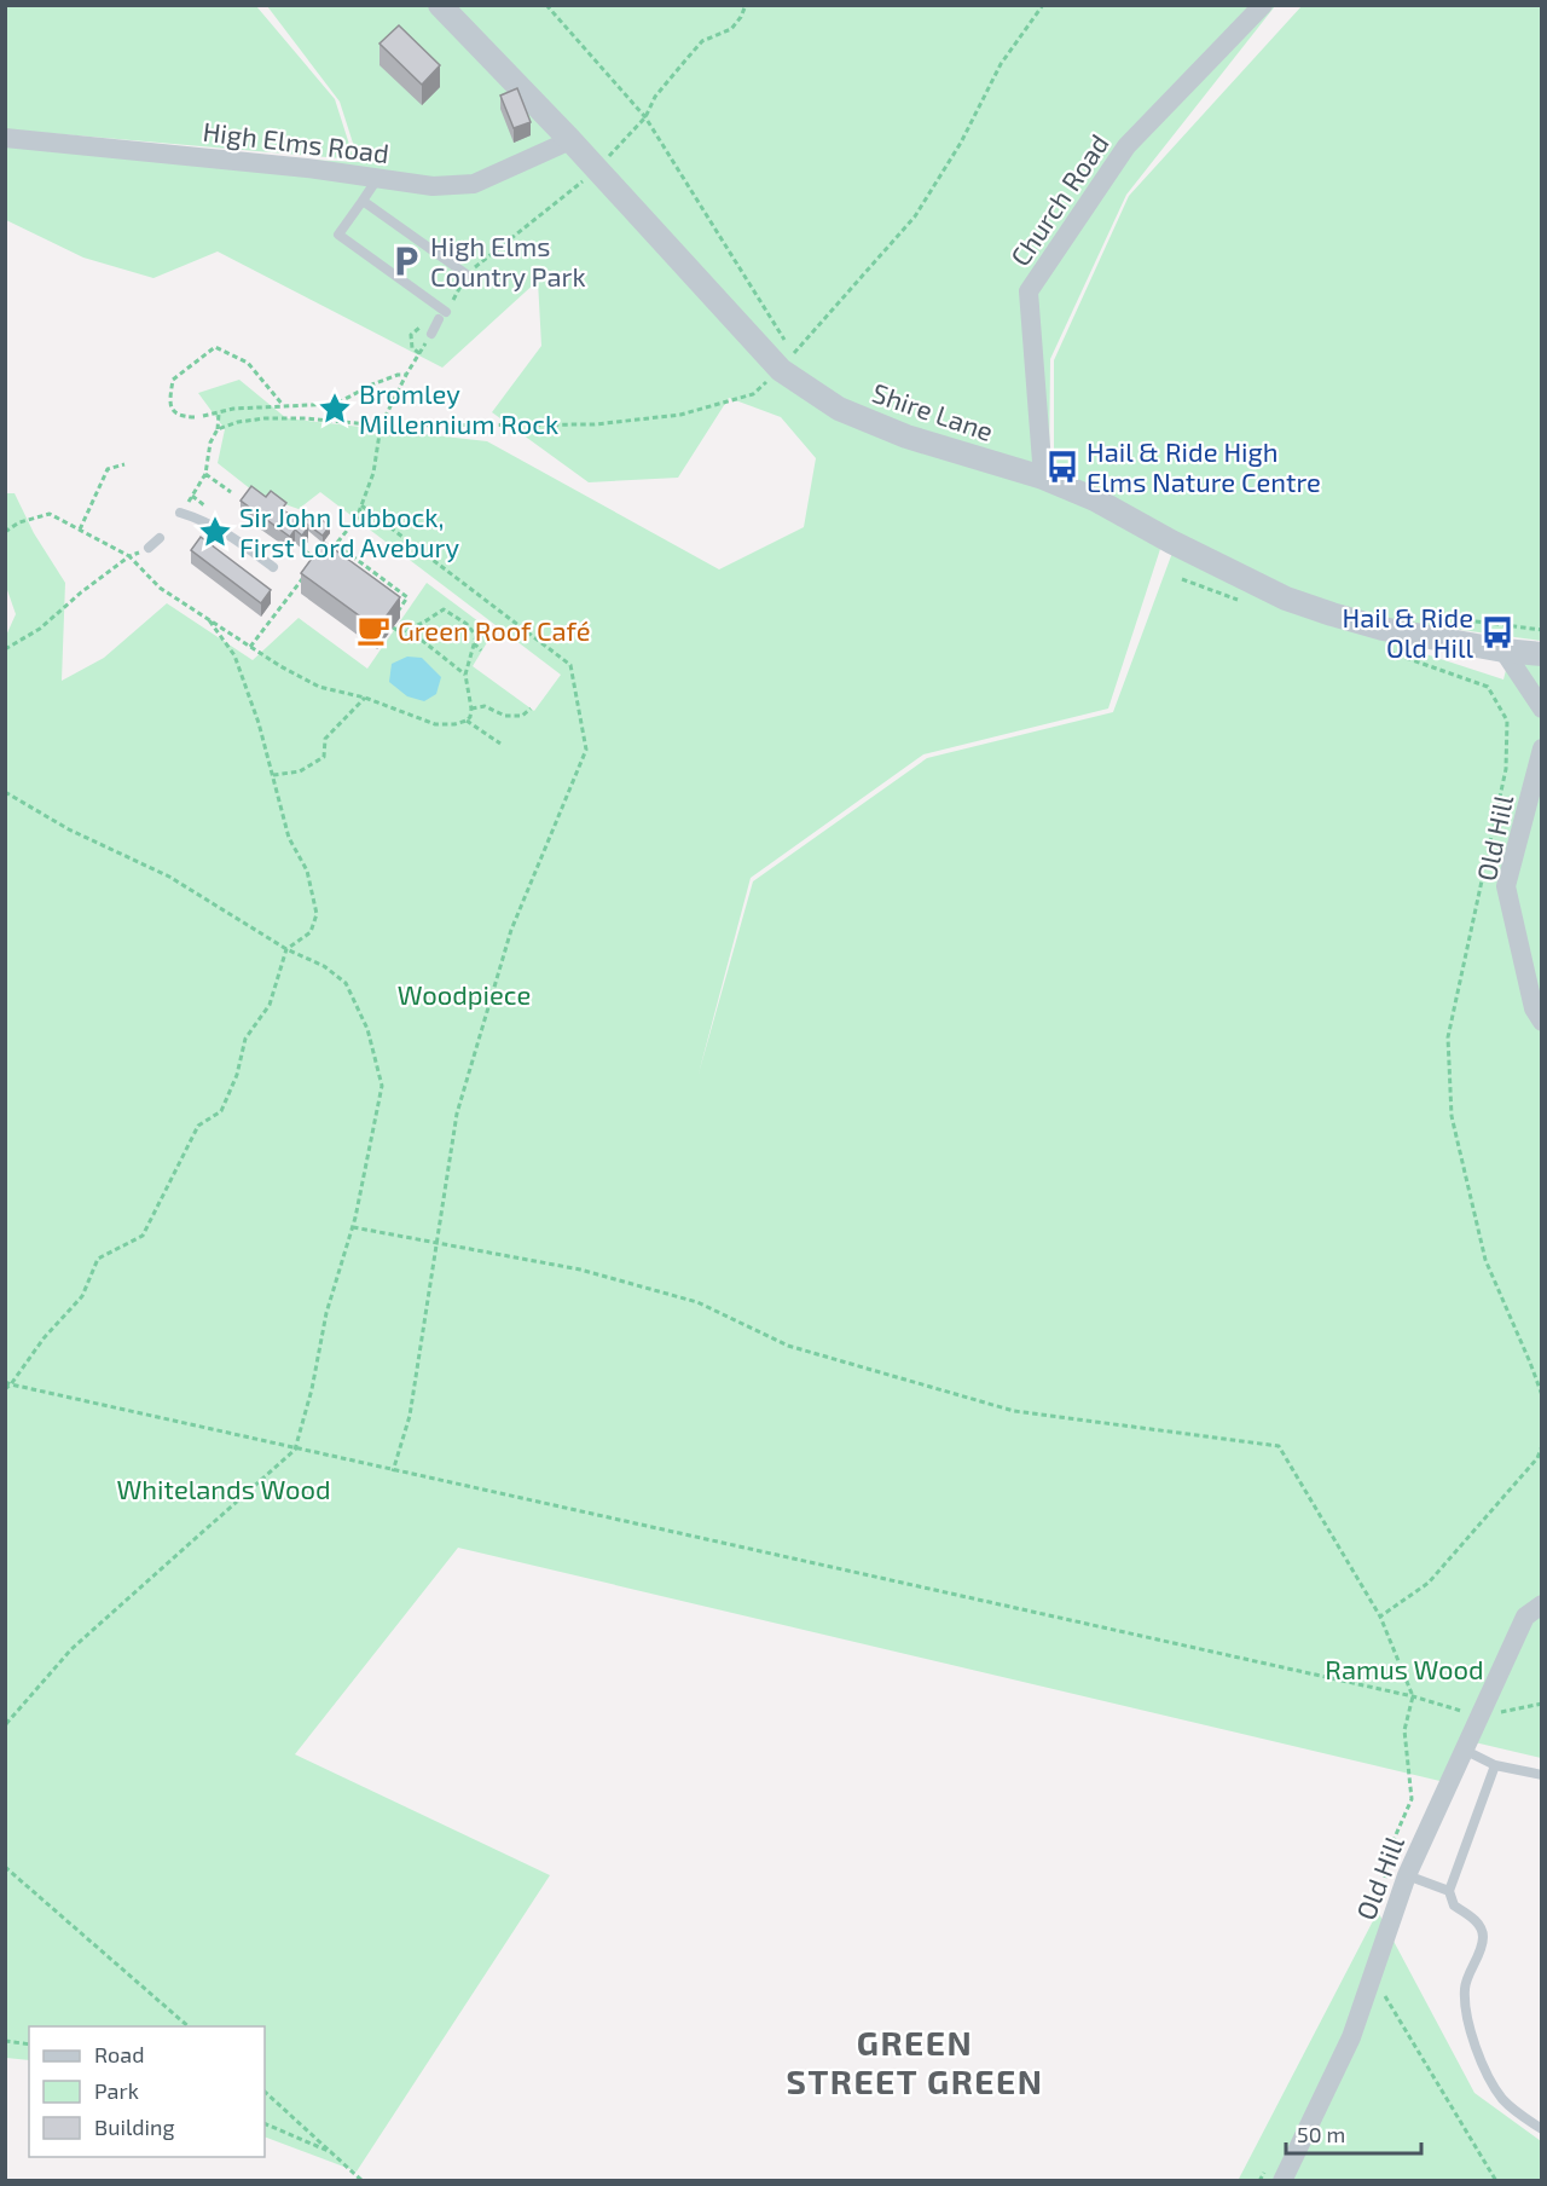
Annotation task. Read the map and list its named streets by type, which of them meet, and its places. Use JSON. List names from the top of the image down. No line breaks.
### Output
{"streets":{"street":["High Elms Road","Church Road","Shire Lane","Old Hill"]},"crossings":[["High Elms Road","Shire Lane"],["Church Road","Shire Lane"]],"districts":["GREEN STREET GREEN"],"parks":["Woodpiece","Whitelands Wood","Ramus Wood"],"places":{"parking":["High Elms Country Park"],"place":["Bromley Millennium Rock","Sir John Lubbock, First Lord Avebury"],"bus stop":["Hail & Ride High Elms Nature Centre","Hail & Ride Old Hill"],"cafe":["Green Roof Café"]},"legend":["Road","Park","Building"],"scale_bar":"50 m"}
